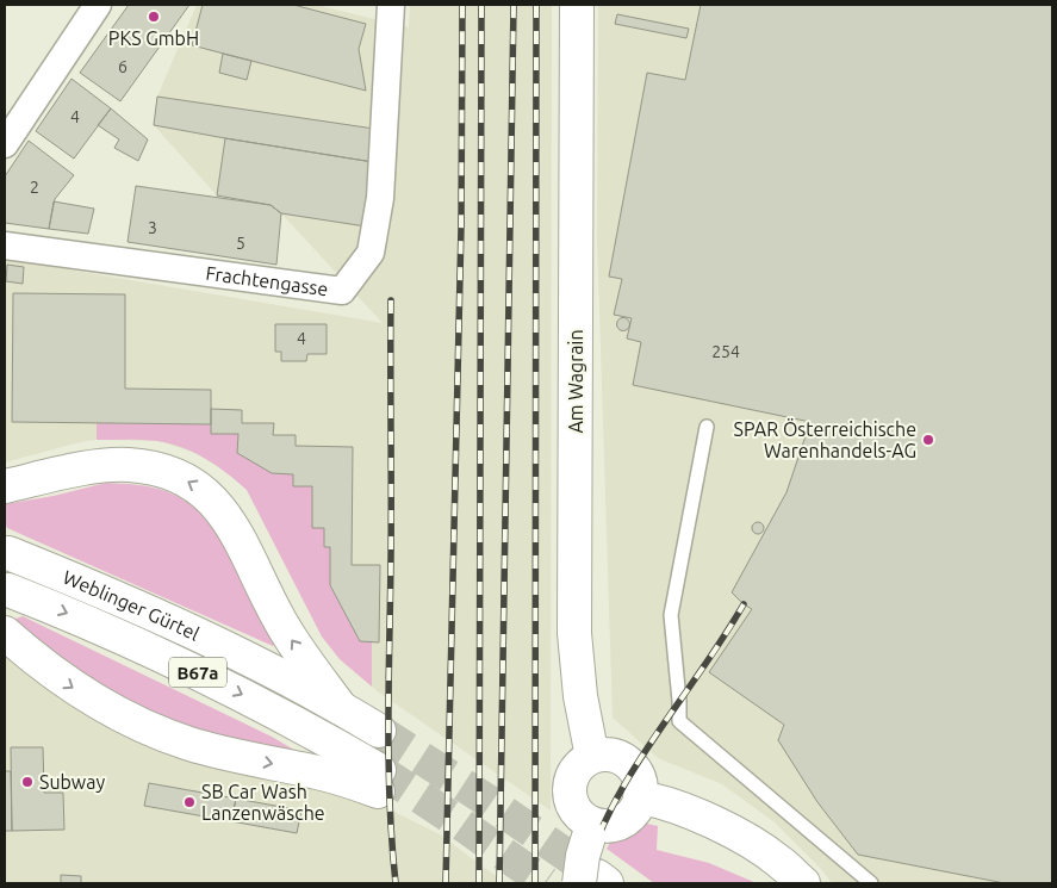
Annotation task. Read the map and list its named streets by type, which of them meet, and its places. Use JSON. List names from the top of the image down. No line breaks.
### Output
{"streets":{"main road":["Am Wagrain","Weblinger Gürtel","B67a"],"street":["Frachtengasse"]},"places":["PKS GmbH","SPAR Österreichische Warenhandels-AG","Subway","SB Car Wash Lanzenwäsche"],"house_numbers":["6","4","2","3","5","4","254"]}
